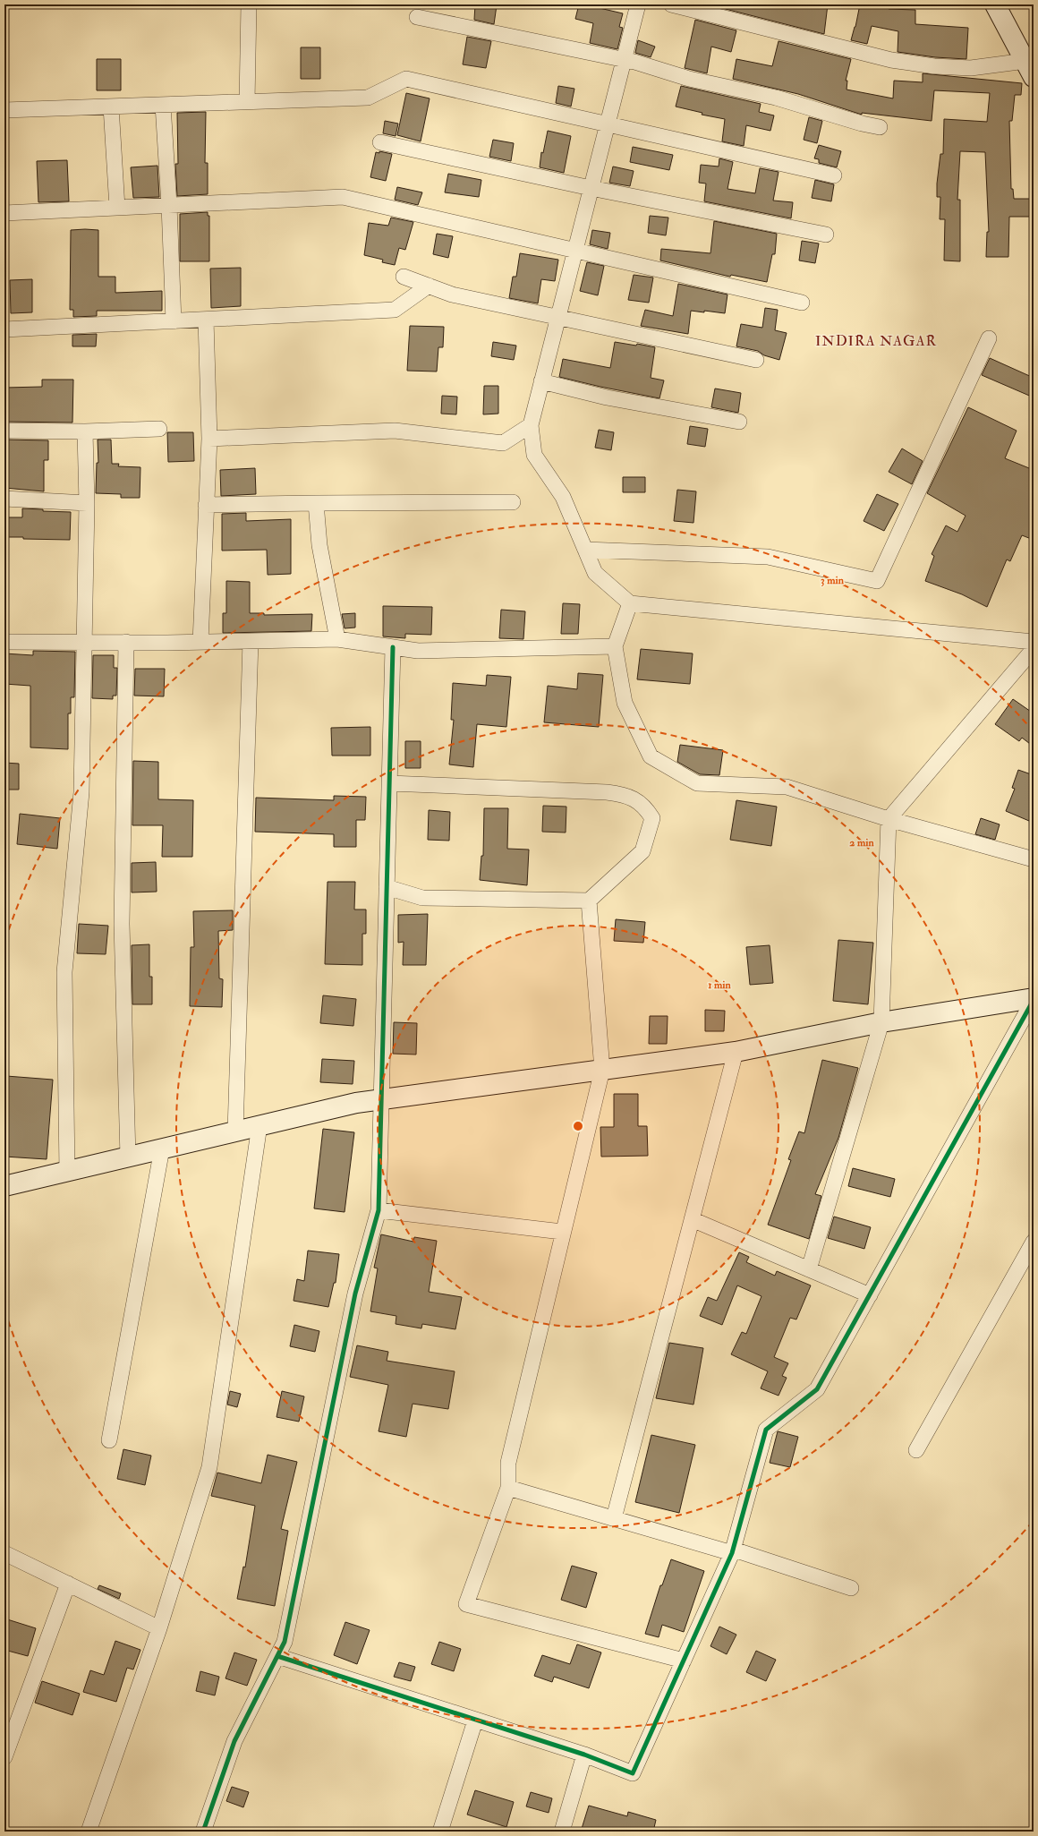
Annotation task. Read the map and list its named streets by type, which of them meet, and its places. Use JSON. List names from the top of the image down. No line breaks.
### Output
{"districts":["INDIRA NAGAR"],"rings":["3 min","2 min","1 min"]}
